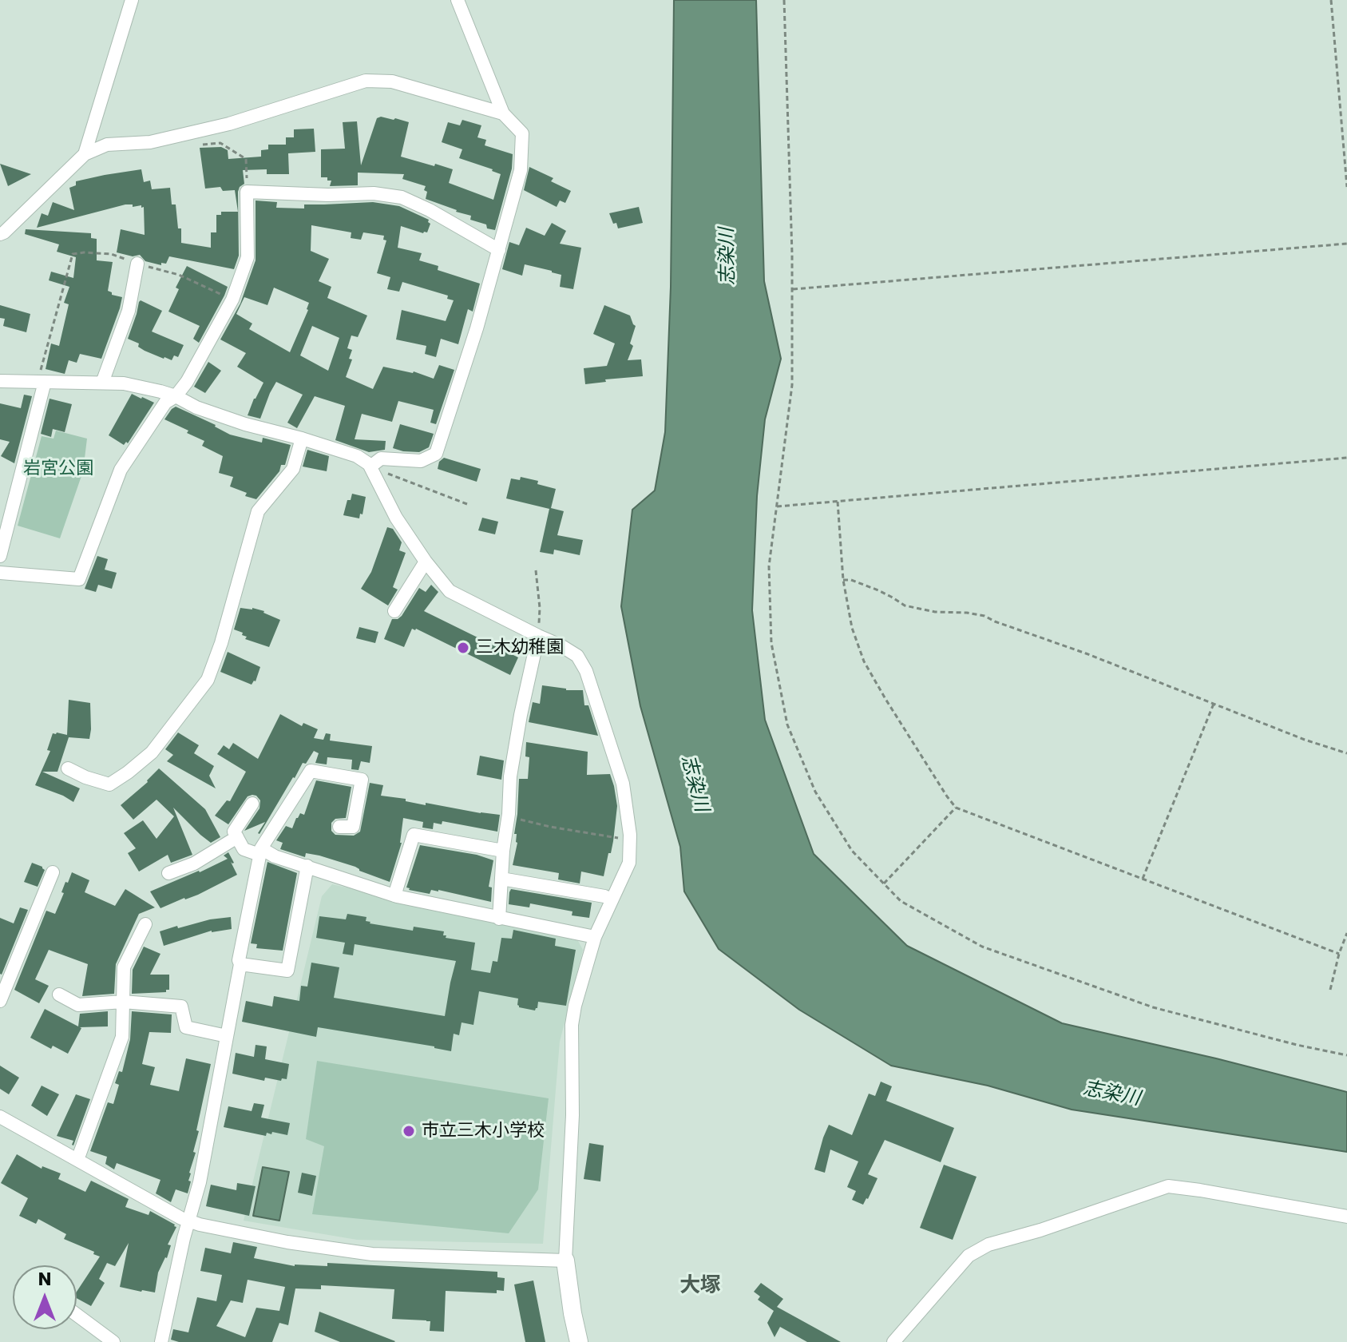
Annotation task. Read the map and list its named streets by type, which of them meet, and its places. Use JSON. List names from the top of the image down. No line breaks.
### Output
{"districts":["大塚"],"water":["志染川"],"parks":["岩宮公園"],"places":["三木幼稚園","市立三木小学校"],"north":"top"}
